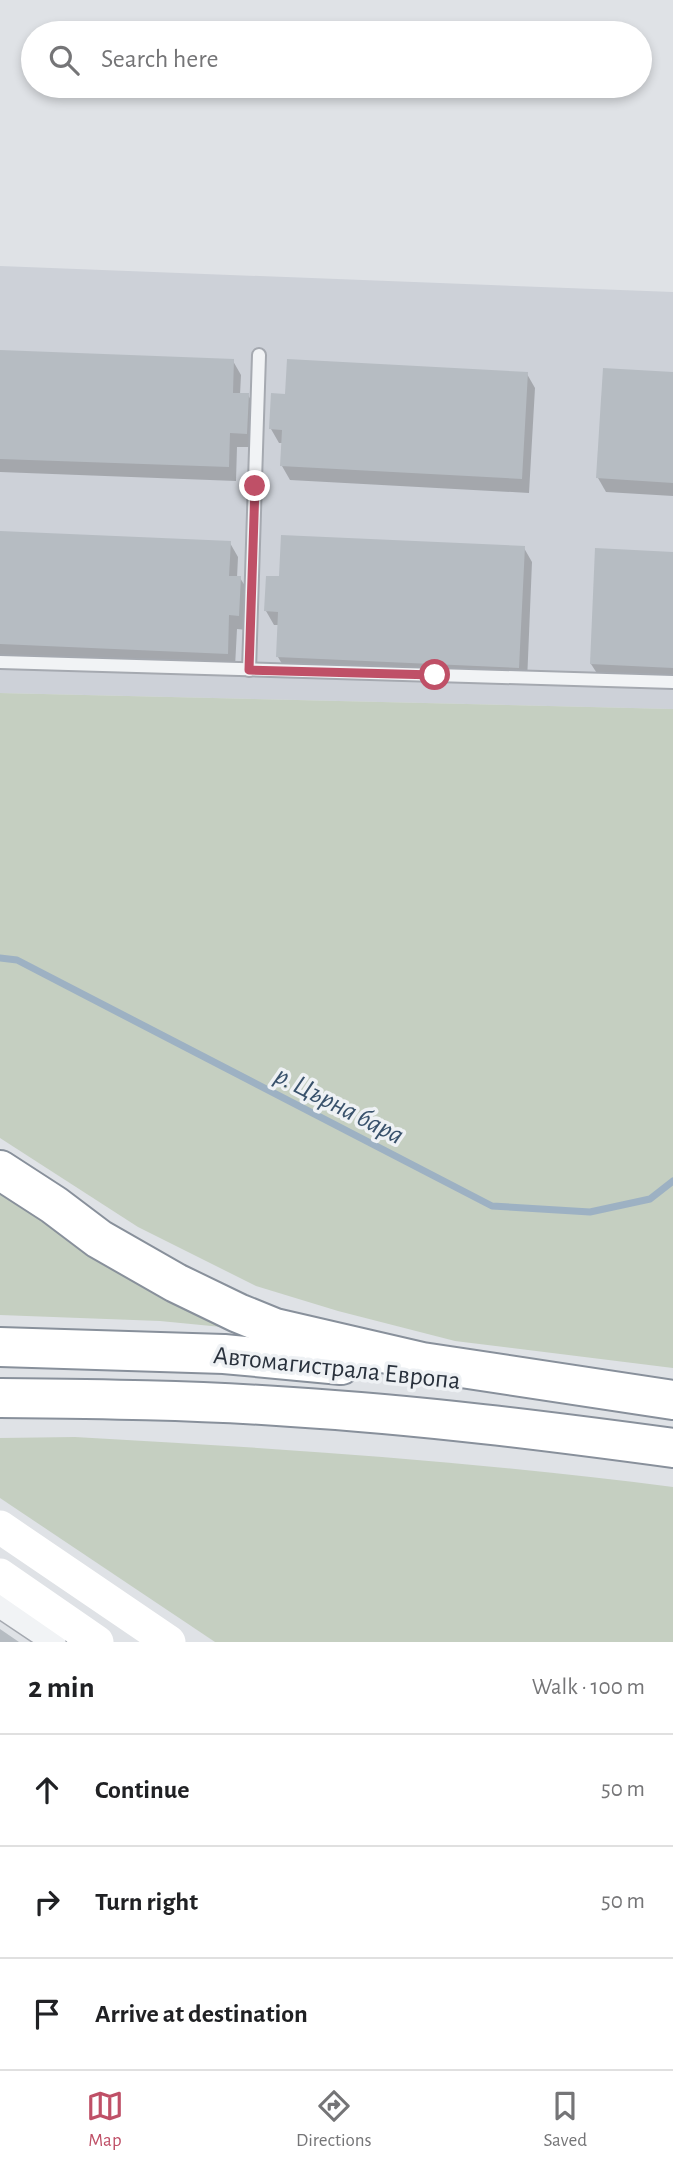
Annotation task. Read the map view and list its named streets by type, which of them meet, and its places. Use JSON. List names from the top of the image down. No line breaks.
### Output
{"streets":{"highway":["Автомагистрала Европа"]},"water":["р. Църна бара"],"page":{"search":"Search here","heading":["2 min","Walk · 100 m"],"list":[["Continue","50 m"],["Turn right","50 m"],"Arrive at destination"],"nav":["Map","Directions","Saved"]}}
